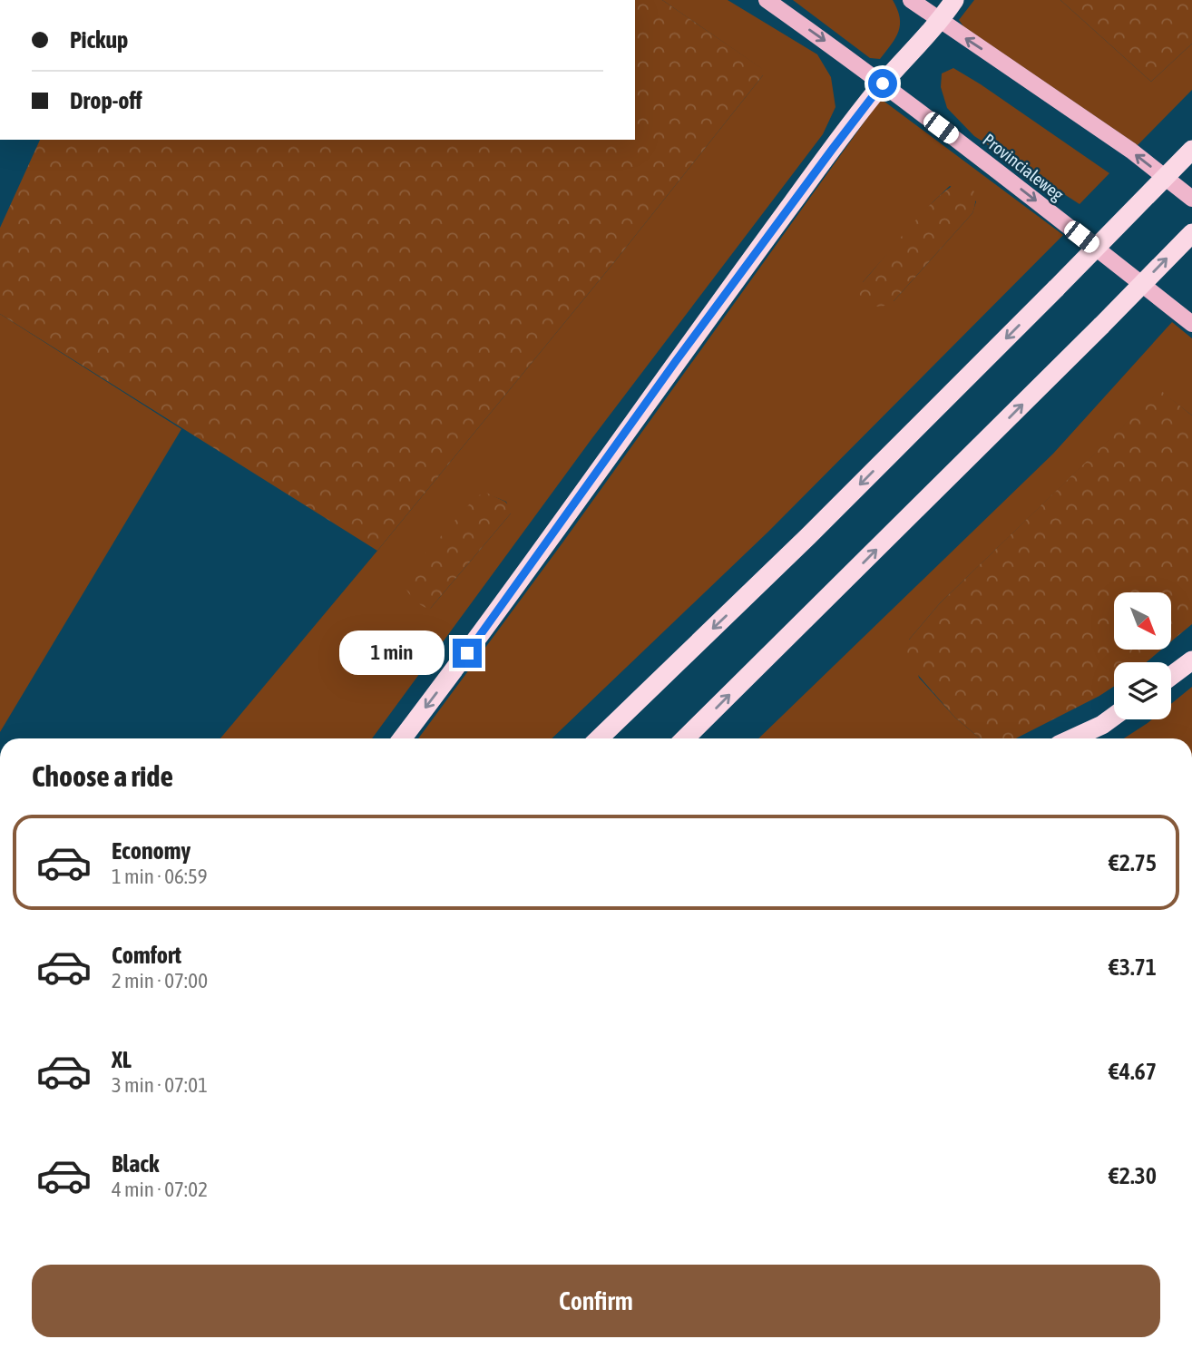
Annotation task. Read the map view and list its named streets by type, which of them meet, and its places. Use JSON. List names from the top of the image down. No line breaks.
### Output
{"streets":{"main road":["Provincialeweg"]},"north":"bottom right","page":{"banner":["Pickup","Drop-off"],"bubble":"1 min","heading":"Choose a ride","list":[{"name":"Economy","note":"1 min · 06:59","value":"€2.75"},{"name":"Comfort","note":"2 min · 07:00","value":"€3.71"},{"name":"XL","note":"3 min · 07:01","value":"€4.67"},{"name":"Black","note":"4 min · 07:02","value":"€2.30"}],"buttons":"Confirm"}}
